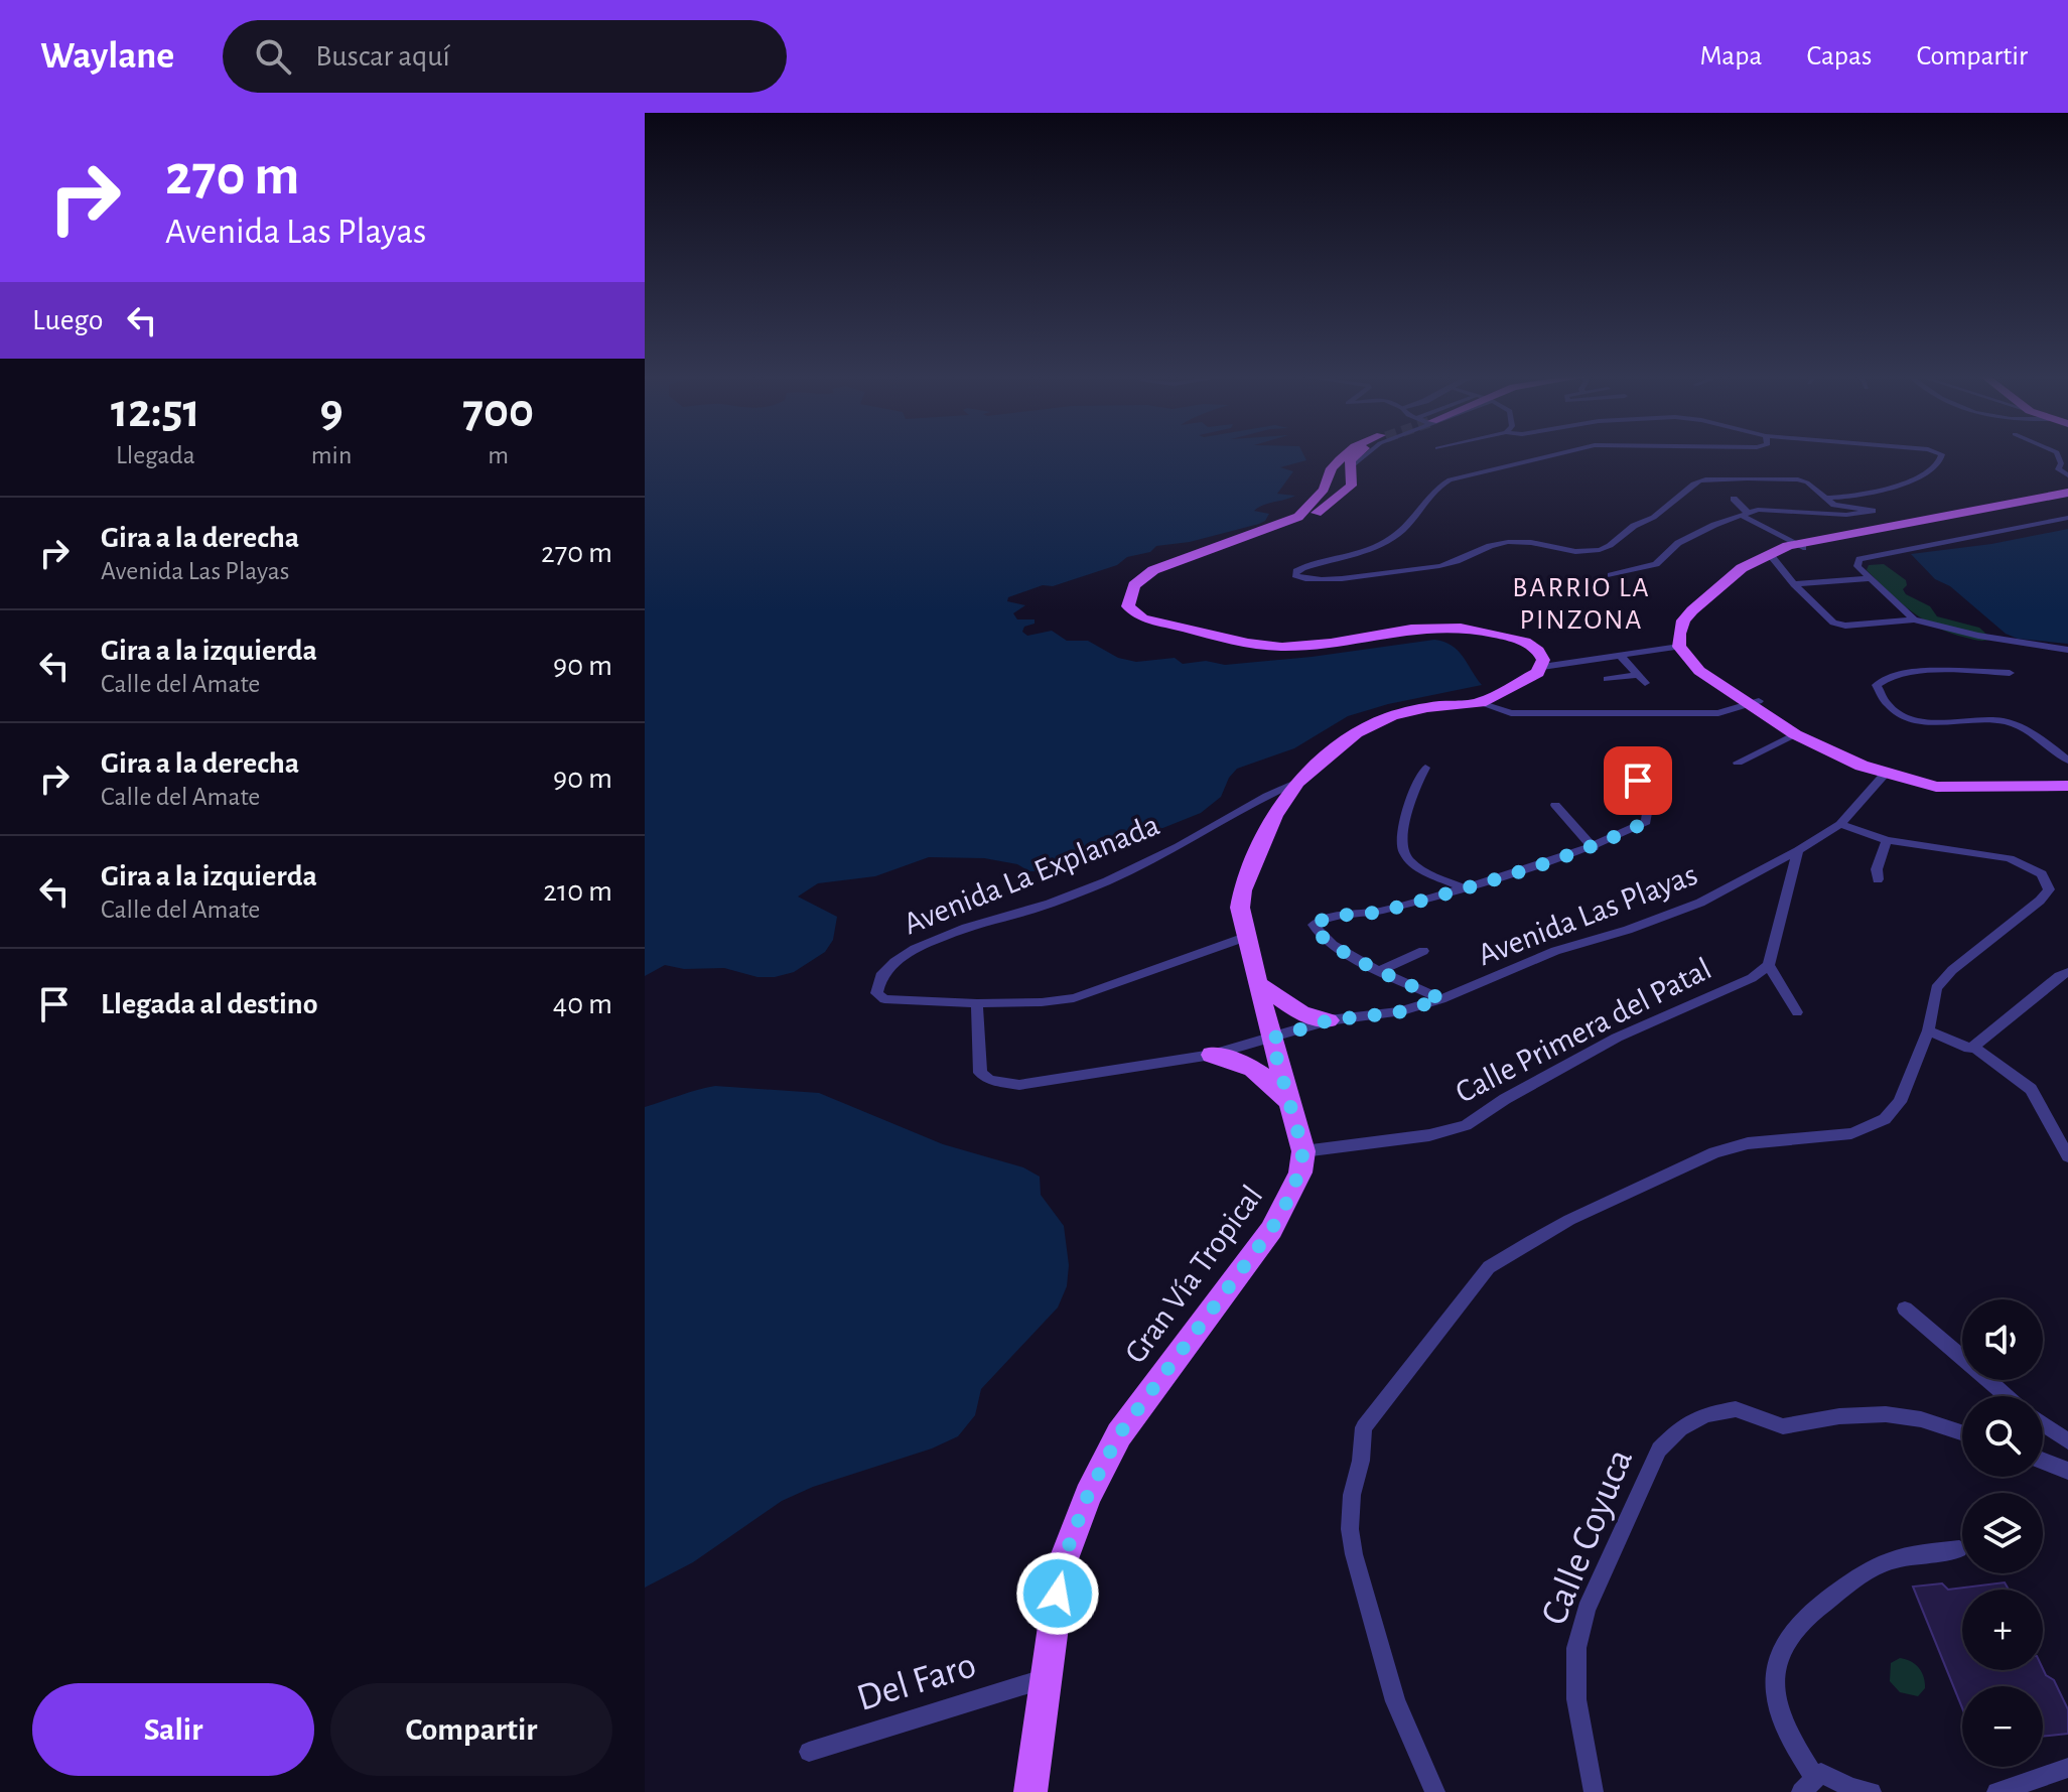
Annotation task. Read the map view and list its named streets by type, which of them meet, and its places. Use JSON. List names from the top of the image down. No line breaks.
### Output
{"streets":{"main road":["Gran Vía Tropical"],"street":["Avenida La Explanada","Avenida Las Playas","Calle Primera del Patal","Calle Coyuca","Del Faro"]},"crossings":[["Calle Primera del Patal","Gran Vía Tropical"],["Gran Vía Tropical","Del Faro"]],"districts":["BARRIO LA PINZONA"],"page":{"header":"Waylane","search":"Buscar aquí","nav":["Mapa","Capas","Compartir"],"turn":["270 m","Avenida Las Playas"],"then":"Luego","eta":["12:51","Llegada","9","min","700","m"],"list":[{"name":"Gira a la derecha","note":"Avenida Las Playas","value":"270 m"},{"name":"Gira a la izquierda","note":"Calle del Amate","value":"90 m"},{"name":"Gira a la derecha","note":"Calle del Amate","value":"90 m"},{"name":"Gira a la izquierda","note":"Calle del Amate","value":"210 m"},{"name":"Llegada al destino","value":"40 m"}],"map_buttons":["+","−"],"buttons":["Salir","Compartir"]}}
